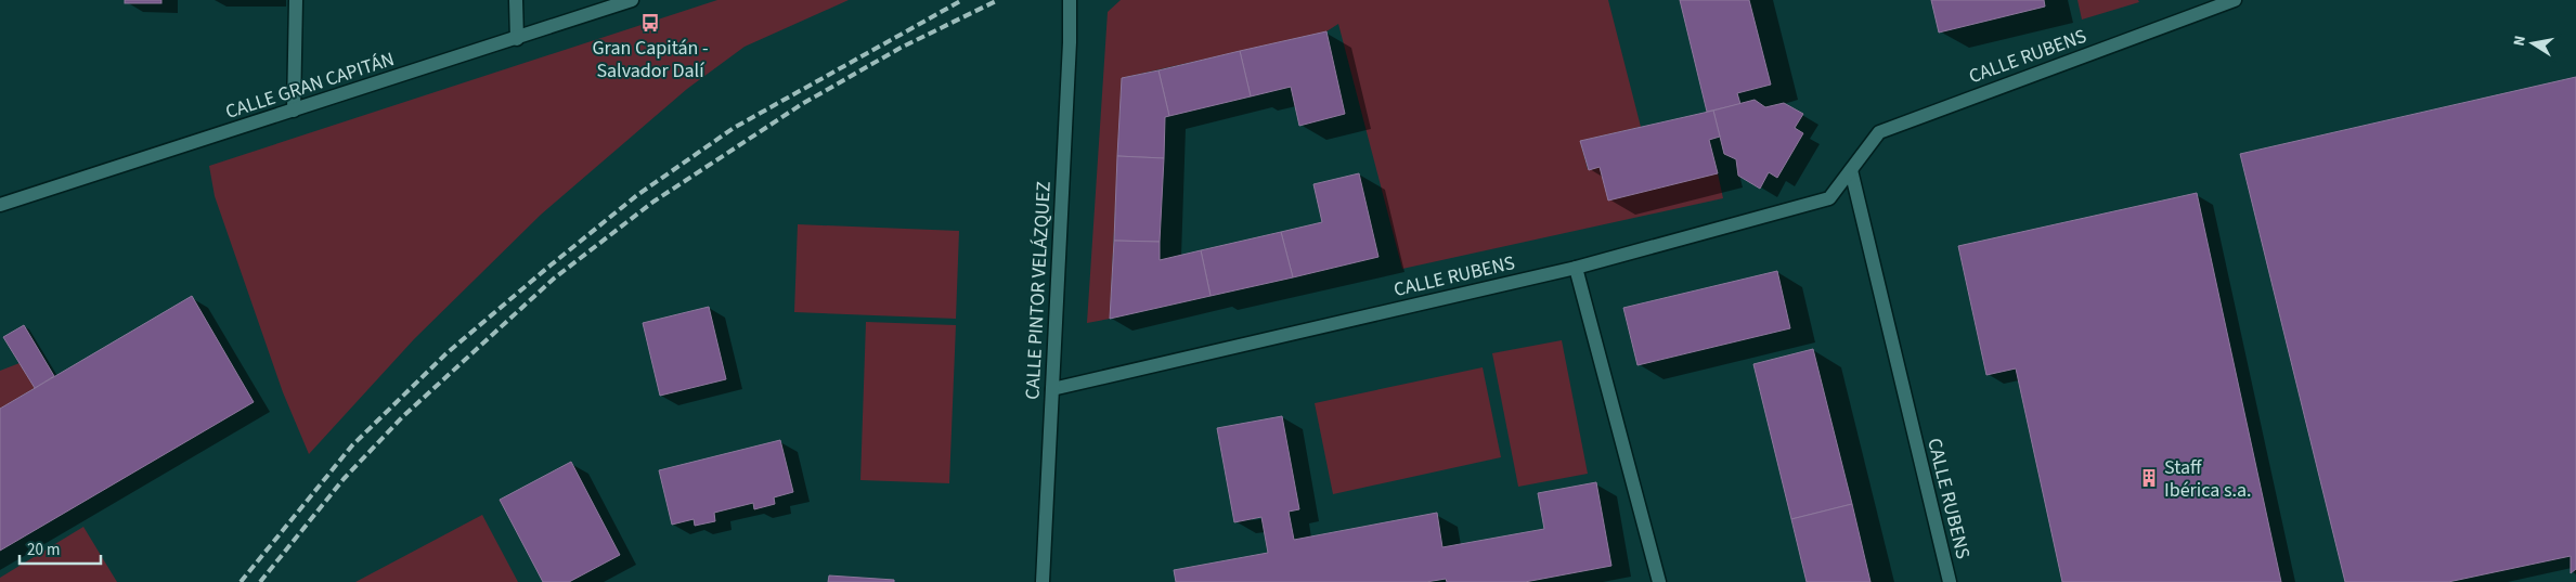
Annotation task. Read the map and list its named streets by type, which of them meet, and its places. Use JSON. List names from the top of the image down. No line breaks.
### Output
{"streets":{"street":["CALLE RUBENS","CALLE GRAN CAPITÁN","CALLE PINTOR VELÁZQUEZ"]},"crossings":[["CALLE RUBENS","CALLE PINTOR VELÁZQUEZ"]],"places":{"bus stop":["Gran Capitán - Salvador Dalí"],"building":["Staff Ibérica s.a."]},"scale_bar":"20 m","north":"left"}
